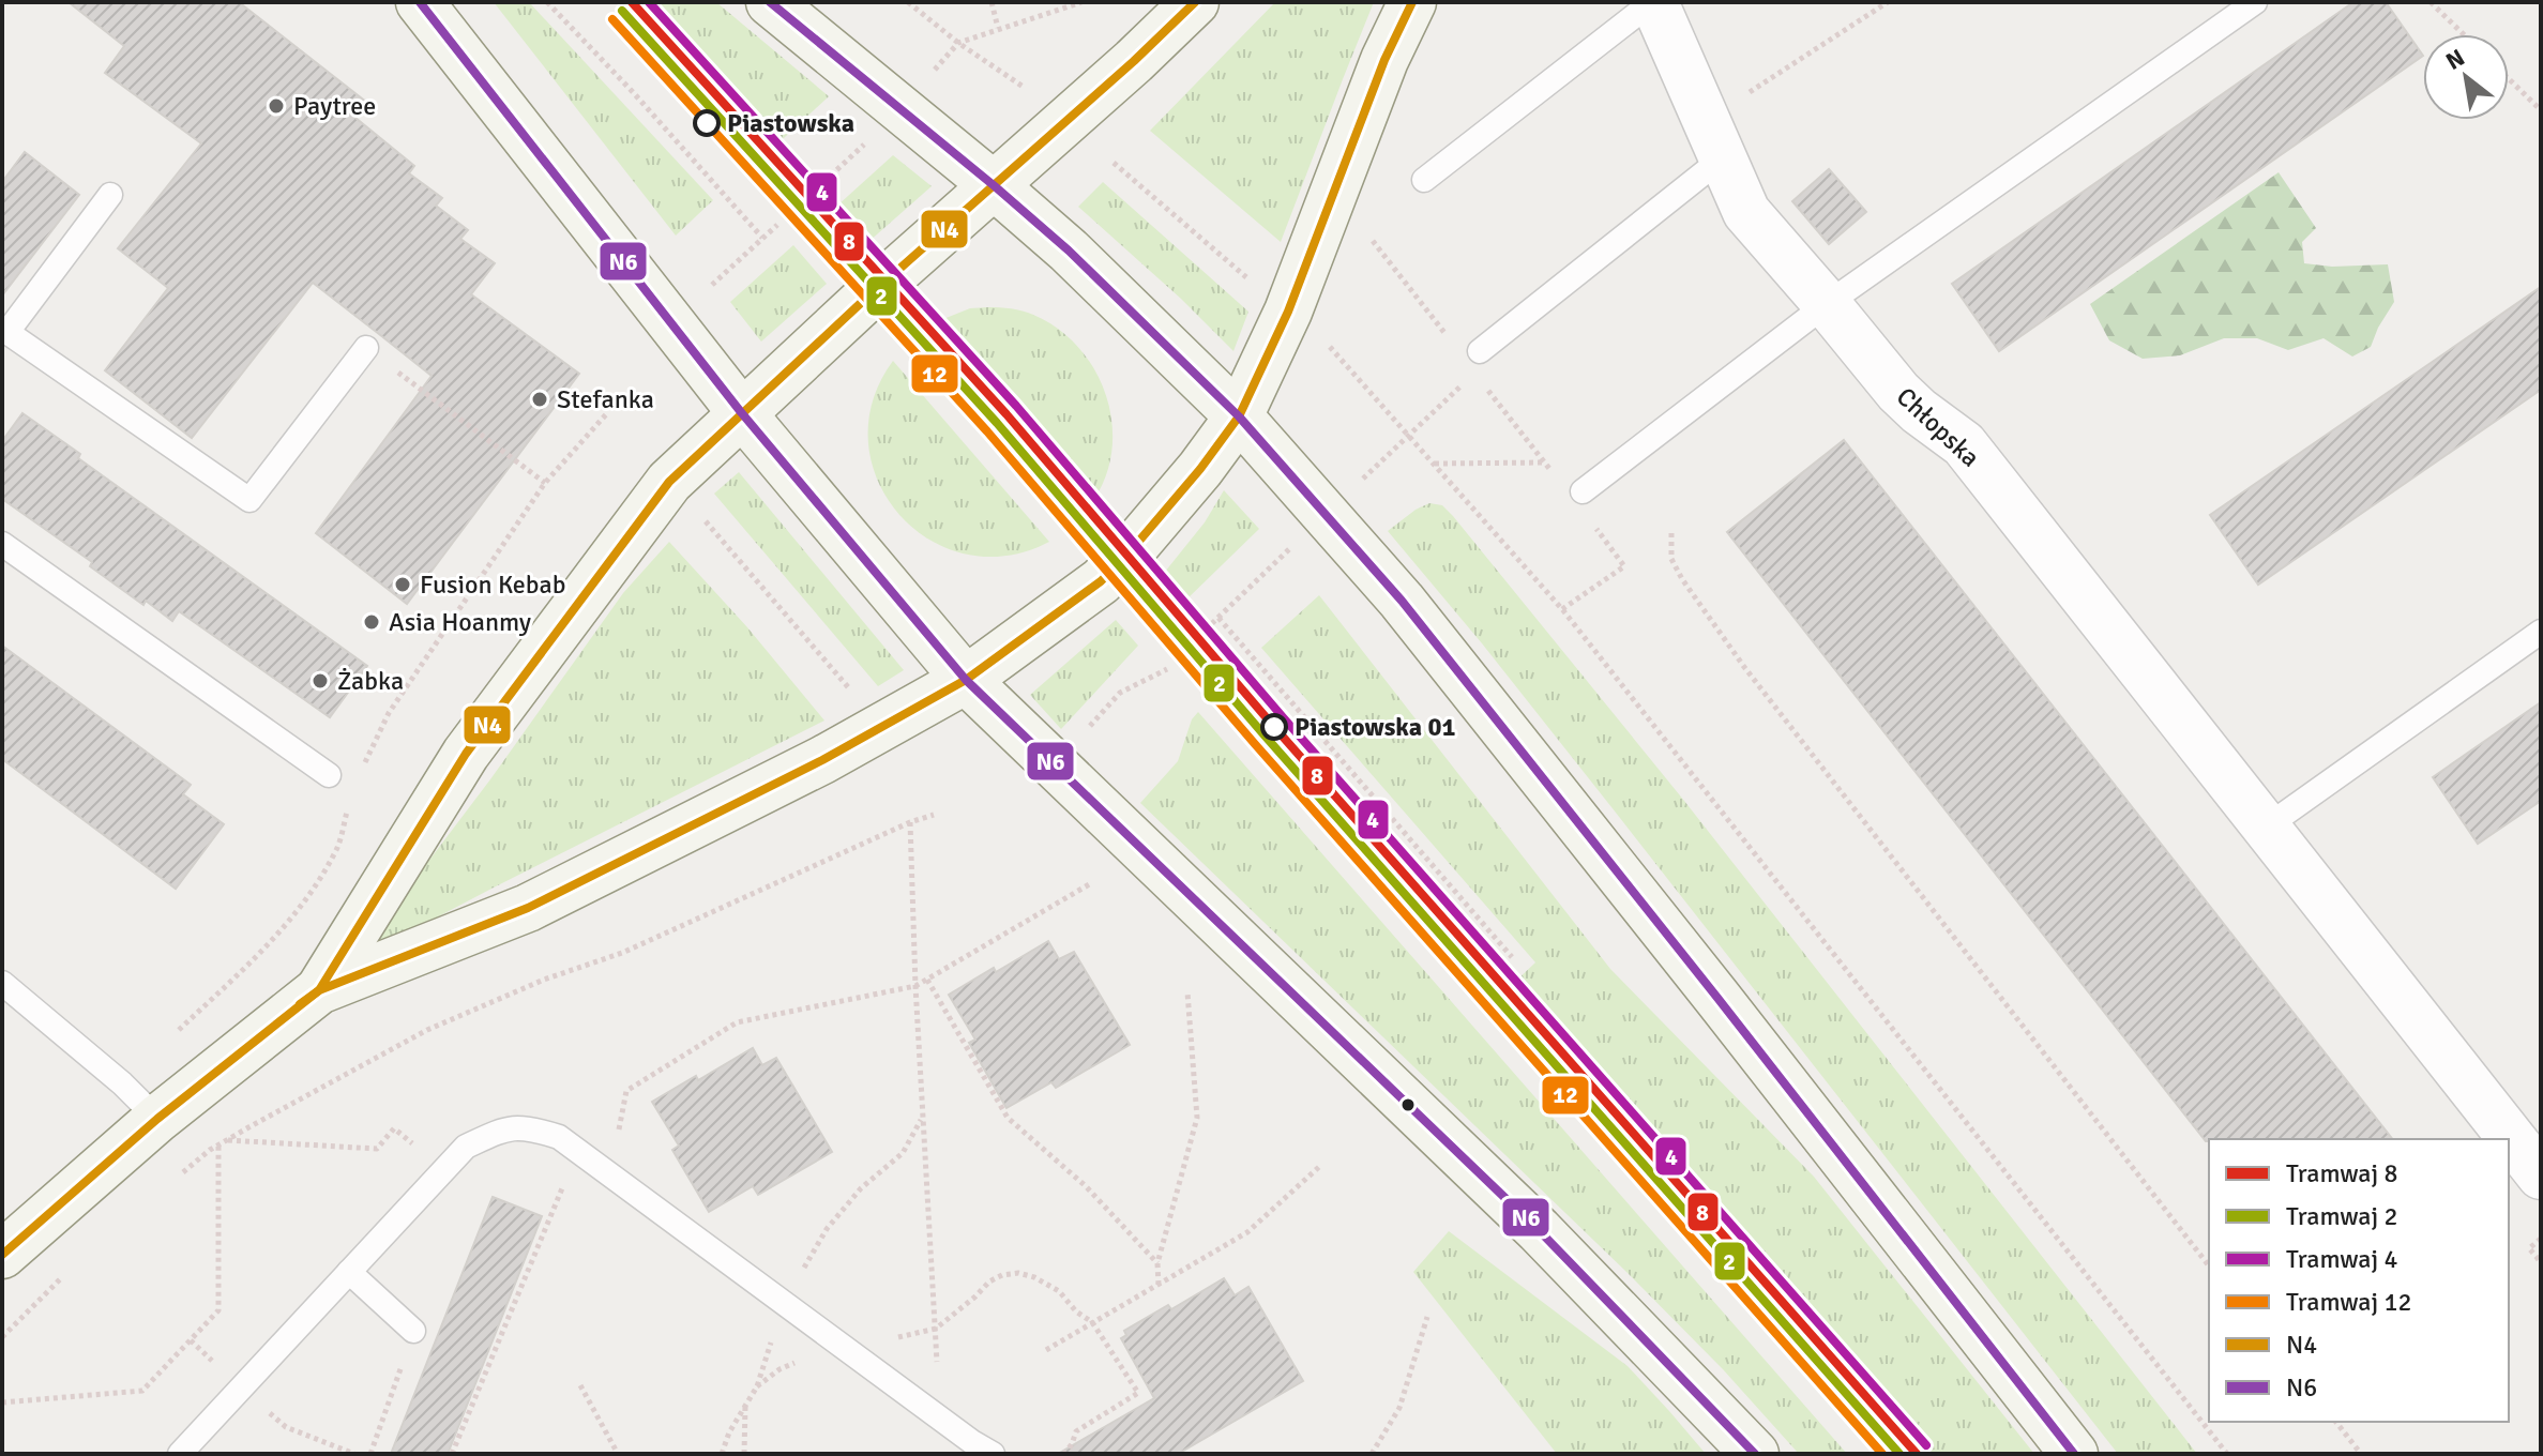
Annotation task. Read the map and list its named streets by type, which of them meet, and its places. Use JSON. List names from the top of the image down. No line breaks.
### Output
{"streets":{"street":["Chłopska"]},"places":["Paytree","Piastowska","Stefanka","Fusion Kebab","Asia Hoanmy","Żabka","Piastowska 01"],"lines":["tram line 8","tram line 4","transit line N4","transit line N6","tram line 2","tram line 12"],"legend":["Tramwaj 8","Tramwaj 2","Tramwaj 4","Tramwaj 12","N4","N6"],"north":"top left"}
